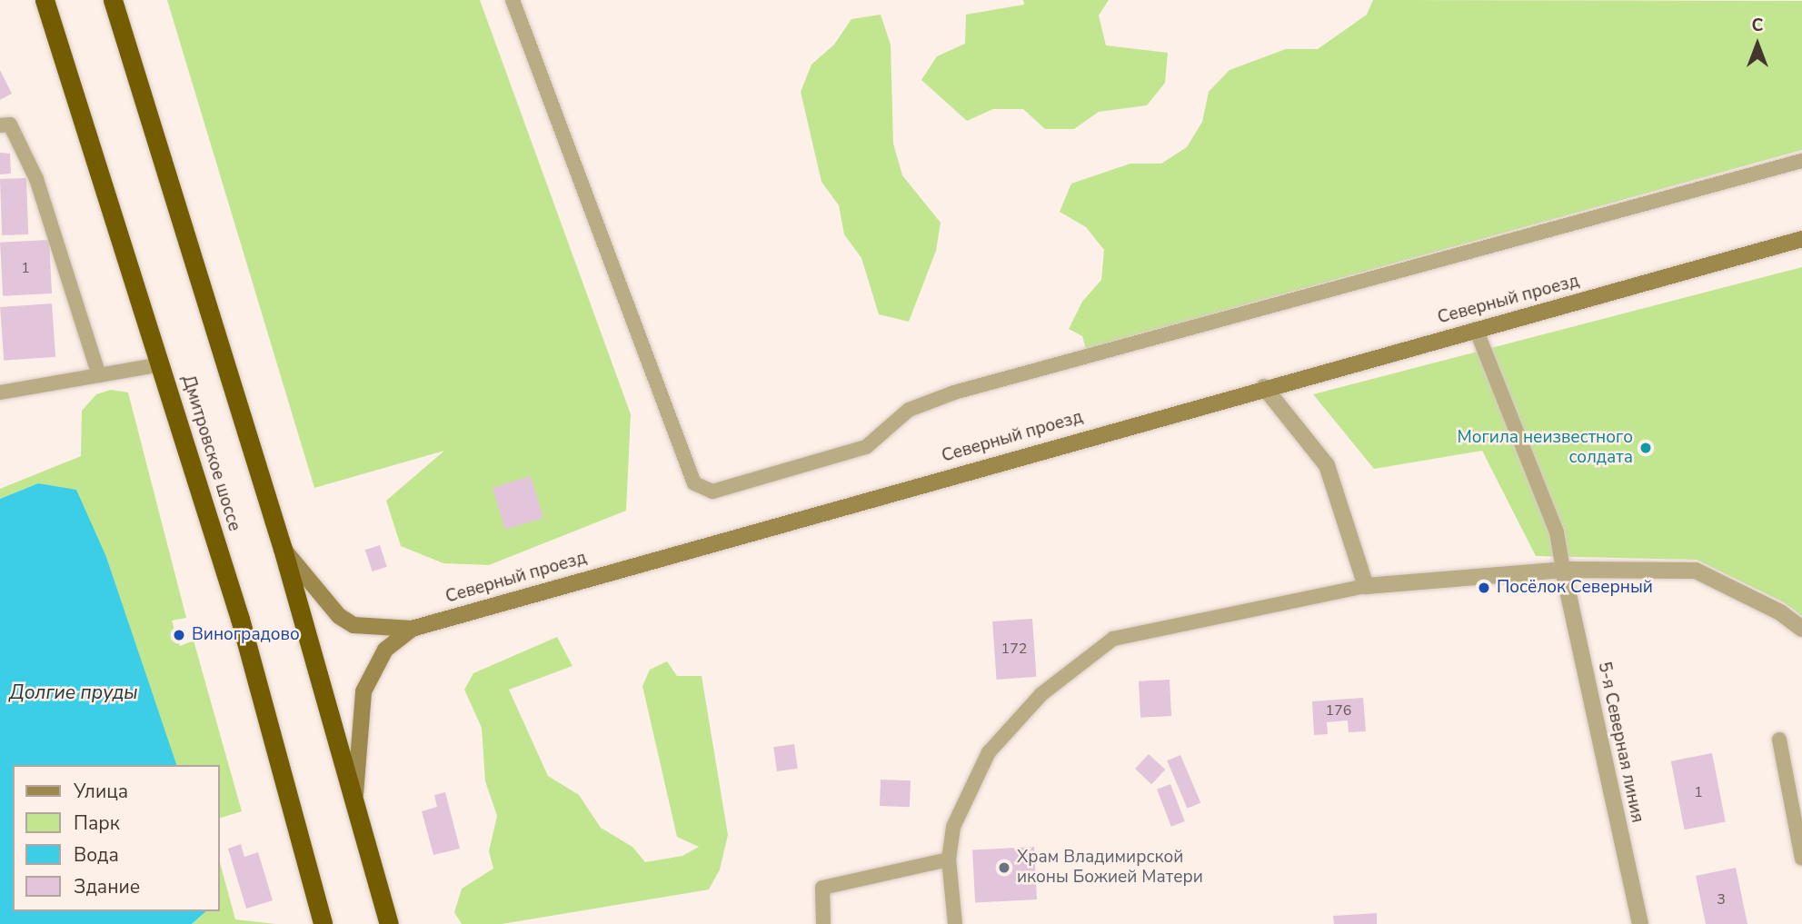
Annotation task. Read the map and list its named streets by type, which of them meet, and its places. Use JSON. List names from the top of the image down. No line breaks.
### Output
{"streets":{"highway":["Дмитровское шоссе"],"street":["Северный проезд","5-я Северная линия"]},"water":["Долгие пруды"],"places":["Могила неизвестного солдата","Посёлок Северный","Виноградово","Храм Владимирской иконы Божией Матери"],"house_numbers":["1","172","176","1","3"],"legend":["Улица","Парк","Вода","Здание"],"north":"top"}
